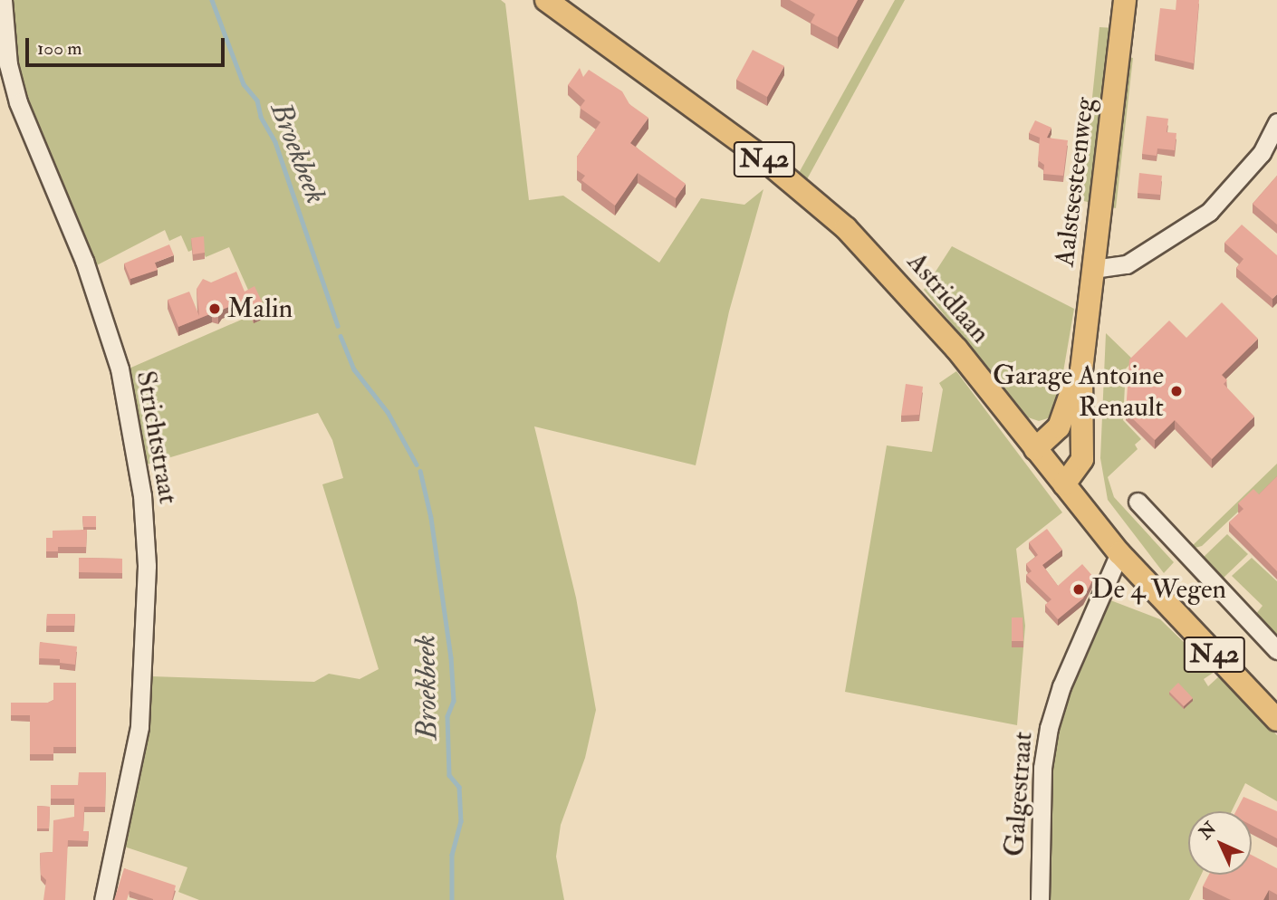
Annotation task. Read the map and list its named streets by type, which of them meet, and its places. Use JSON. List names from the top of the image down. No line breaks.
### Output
{"streets":{"main road":["N42","Aalstsesteenweg","Astridlaan"],"street":["Strichtstraat","Galgestraat"]},"crossings":[["Aalstsesteenweg","Astridlaan"],["Astridlaan","Galgestraat"]],"water":["Broekbeek"],"places":["Malin","Garage Antoine Renault","De 4 Wegen"],"scale_bar":"100 m","north":"top left"}
